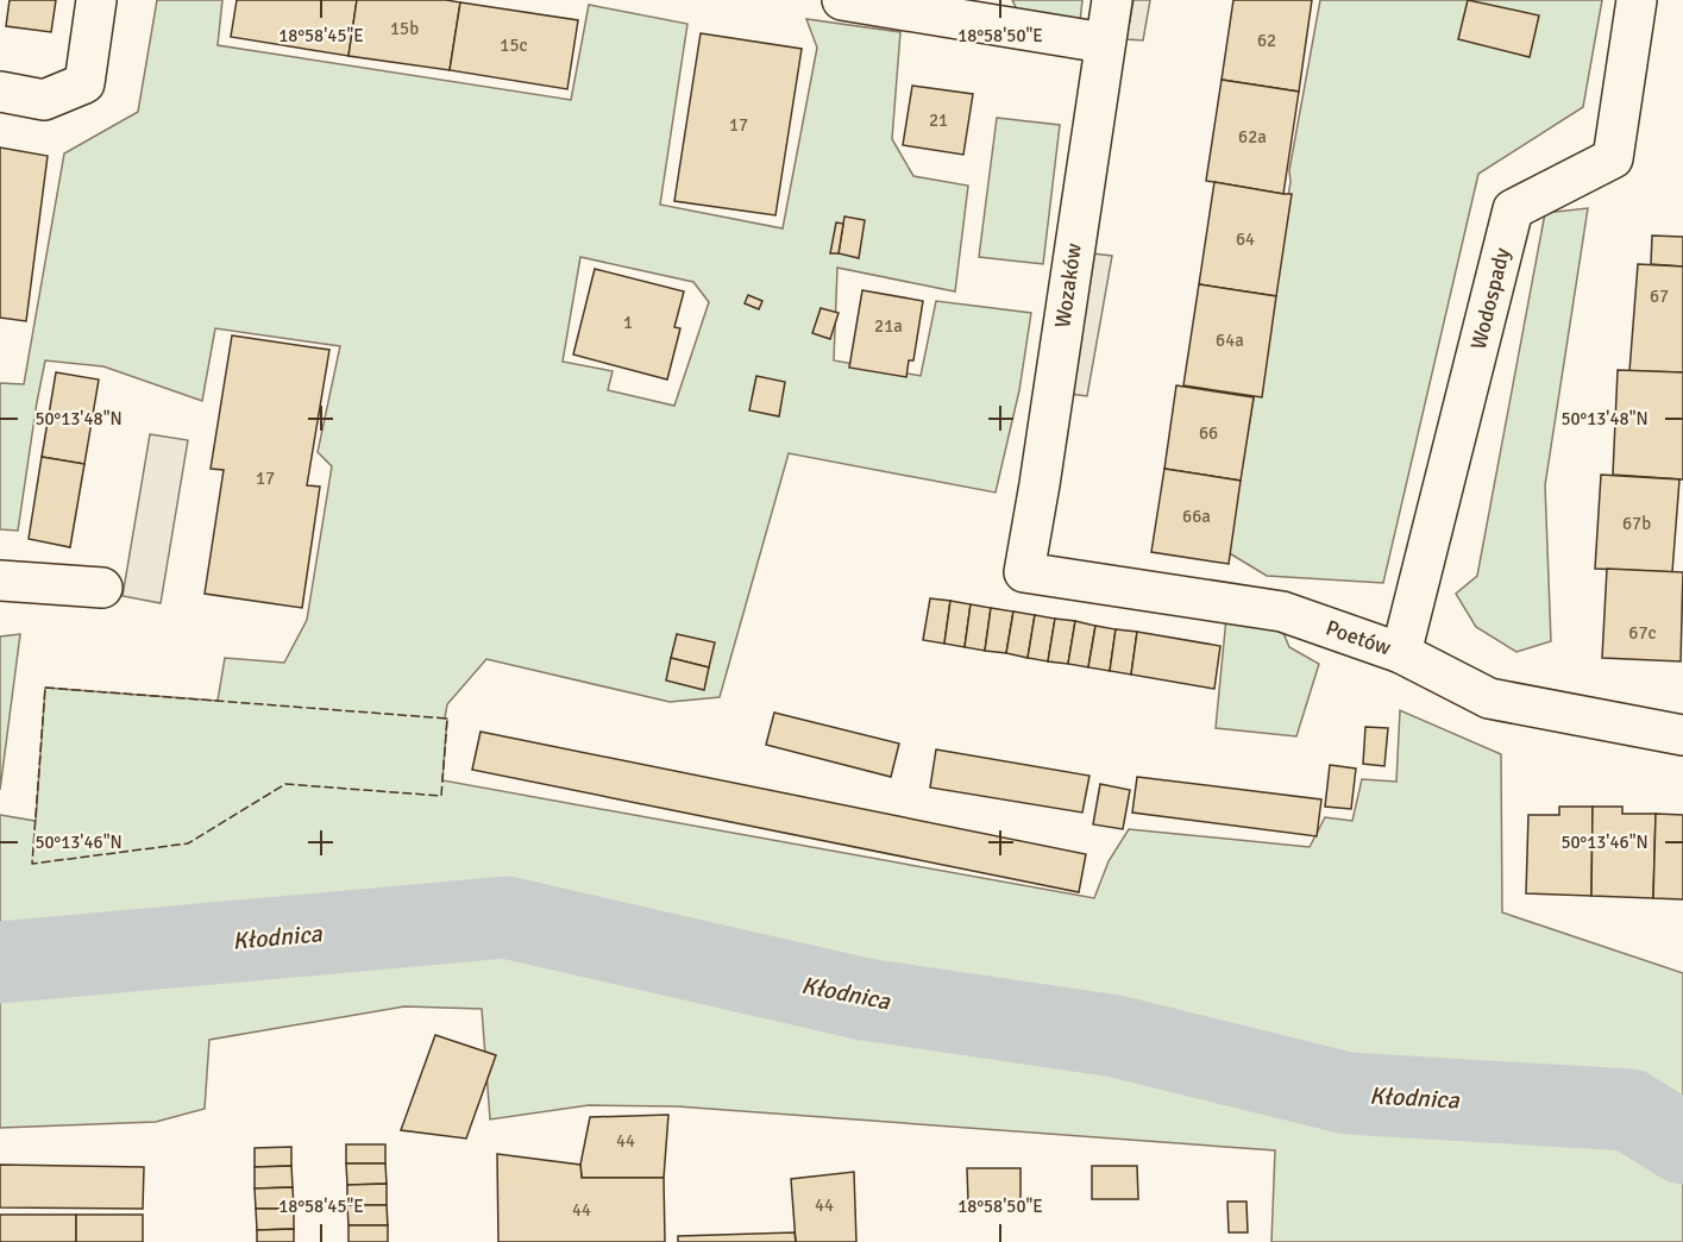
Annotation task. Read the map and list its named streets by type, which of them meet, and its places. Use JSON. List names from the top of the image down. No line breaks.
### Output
{"streets":{"street":["Wozaków","Wodospady","Poetów"]},"crossings":[["Wozaków","Poetów"],["Wodospady","Poetów"]],"water":["Kłodnica"],"house_numbers":["15b","62","15c","21","17","62a","64","67","1","21a","64a","66","17","66a","67b","67c","44","44","44"],"coordinates":["18°58'45\"E","18°58'50\"E","50°13'48\"N","50°13'46\"N"]}
